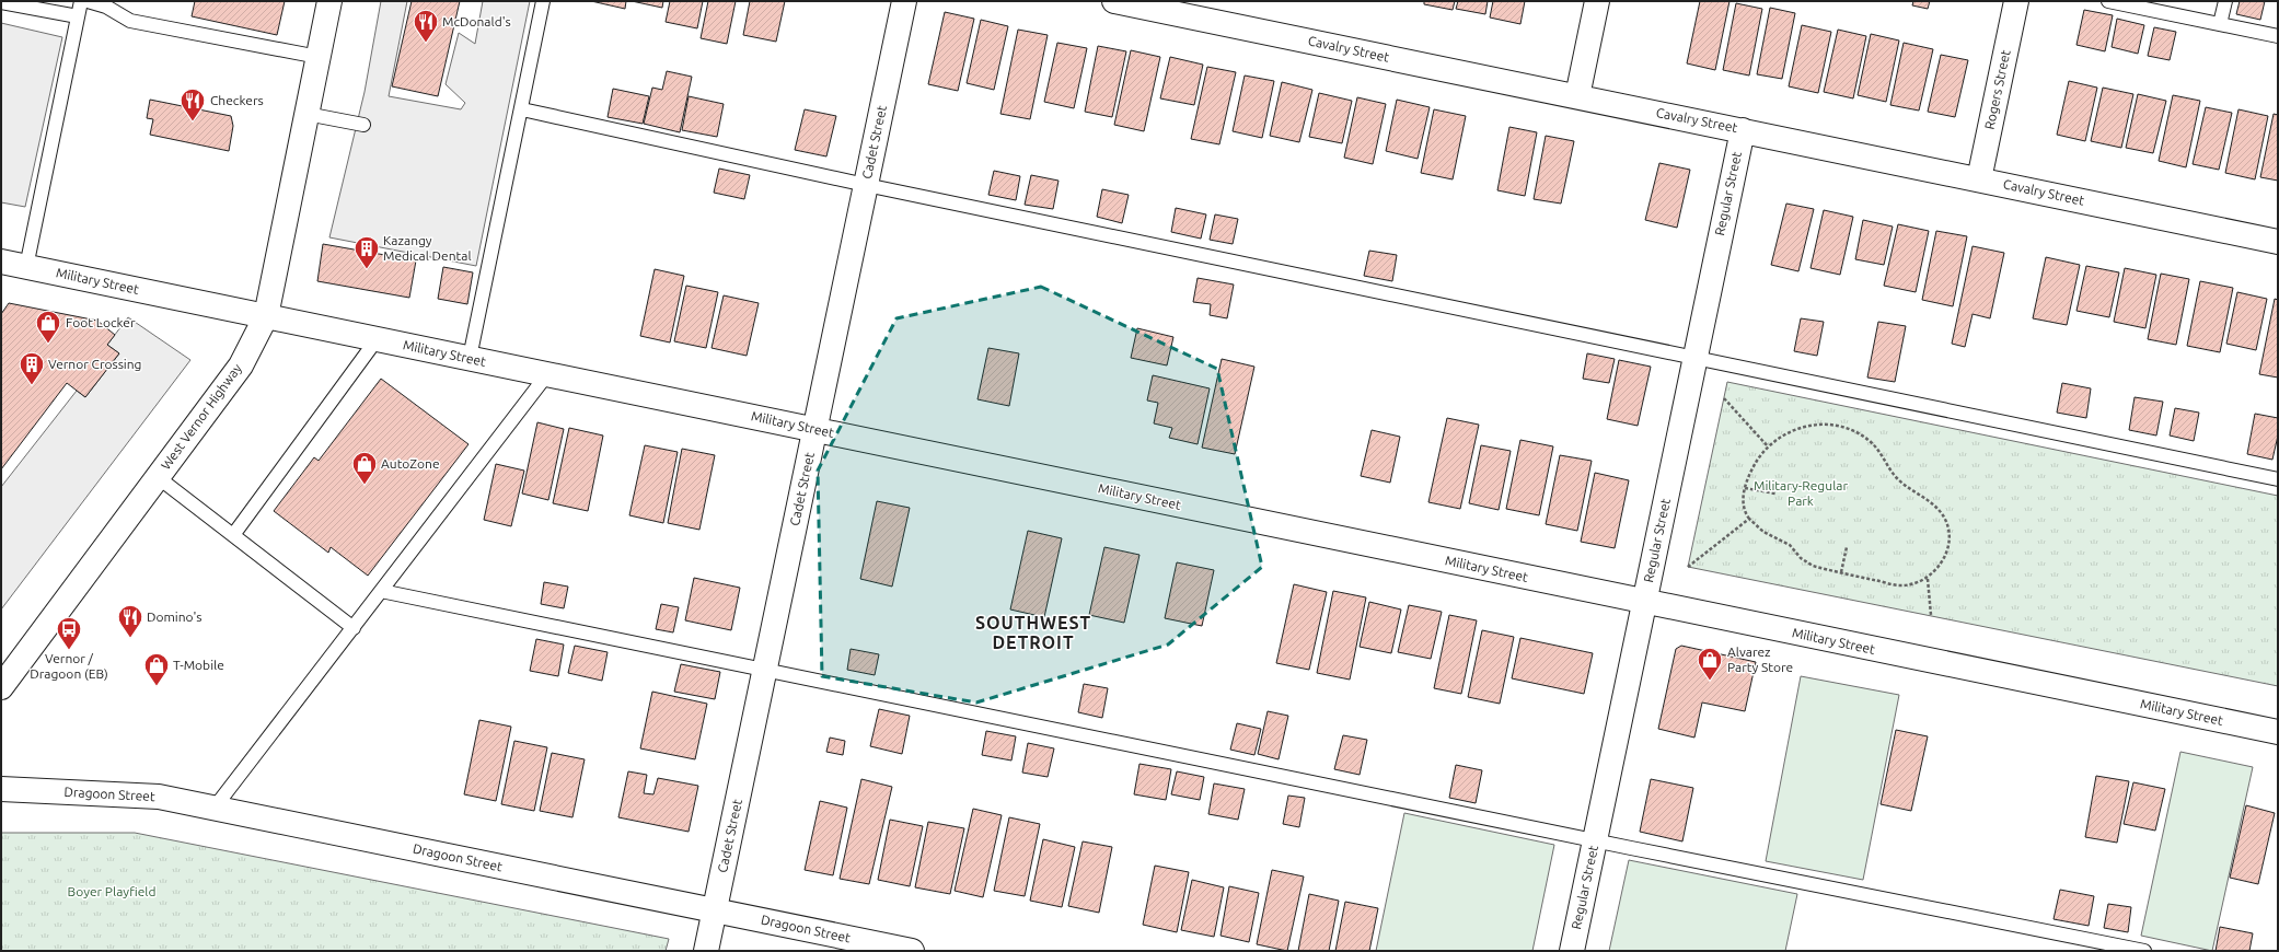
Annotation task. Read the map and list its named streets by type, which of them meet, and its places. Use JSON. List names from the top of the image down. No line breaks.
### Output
{"streets":{"street":["Cavalry Street","Rogers Street","Cadet Street","Regular Street","Military Street","West Vernor Highway","Dragoon Street"]},"crossings":[["Cavalry Street","Rogers Street"],["Cavalry Street","Regular Street"],["Cadet Street","Military Street"],["Cadet Street","Dragoon Street"],["Regular Street","Military Street"],["Military Street","West Vernor Highway"]],"districts":["SOUTHWEST DETROIT"],"parks":["Military-Regular Park","Boyer Playfield"],"places":{"restaurant":["McDonald's","Checkers","Domino's"],"building":["Kazangy Medical Dental","Vernor Crossing"],"shop":["Foot Locker","AutoZone","Alvarez Party Store","T-Mobile"],"bus stop":["Vernor / Dragoon (EB)"]}}
